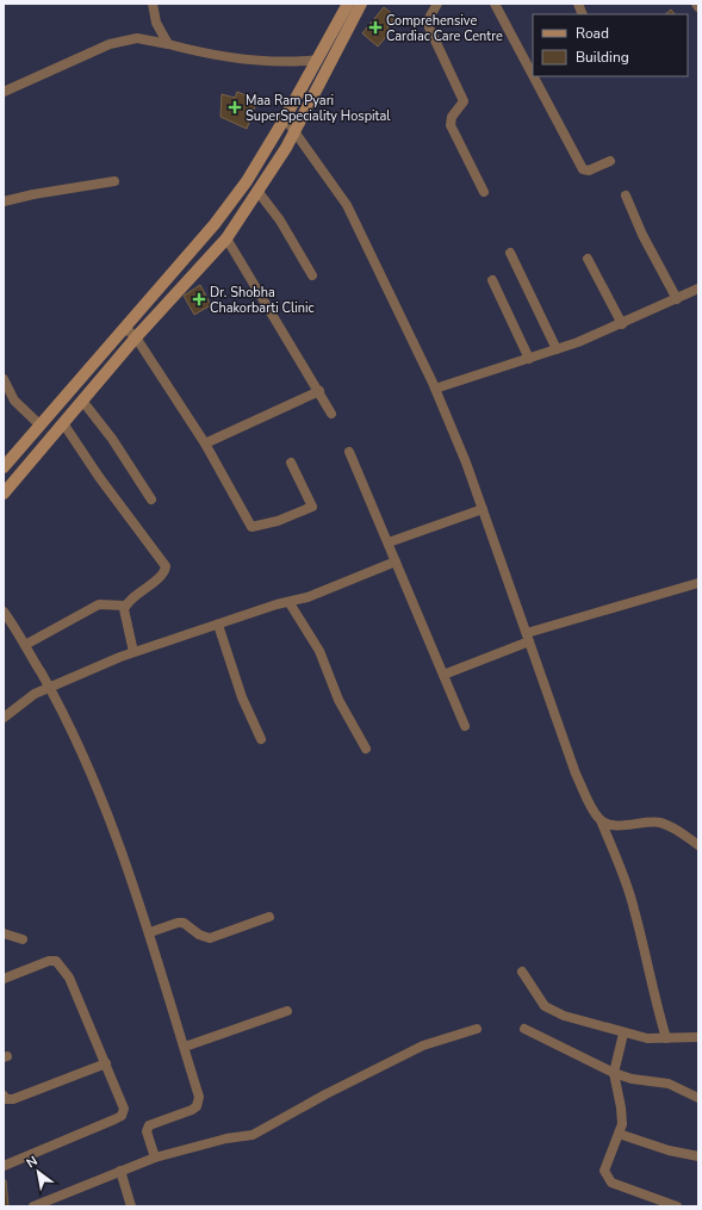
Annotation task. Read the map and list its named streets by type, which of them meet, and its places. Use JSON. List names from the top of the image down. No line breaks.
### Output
{"places":{"health":["Comprehensive Cardiac Care Centre","Maa Ram Pyari SuperSpeciality Hospital","Dr. Shobha Chakorbarti Clinic"]},"legend":["Road","Building"],"north":"top left"}
